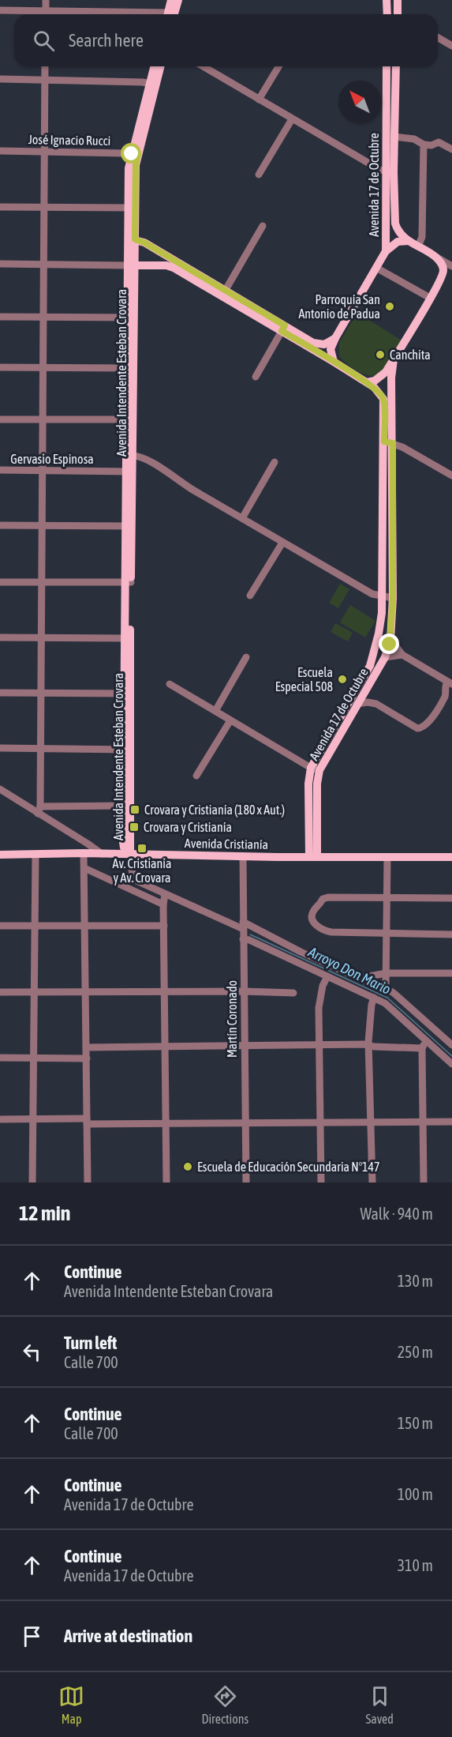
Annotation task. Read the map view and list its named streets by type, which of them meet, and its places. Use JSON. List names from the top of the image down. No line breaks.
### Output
{"streets":{"main road":["Avenida 17 de Octubre","Avenida Intendente Esteban Crovara","Avenida Cristianía"],"street":["José Ignacio Rucci","Gervasio Espinosa","Martín Coronado"]},"crossings":[["José Ignacio Rucci","Avenida Intendente Esteban Crovara"],["Avenida 17 de Octubre","Avenida Cristianía"],["Avenida Intendente Esteban Crovara","Gervasio Espinosa"],["Avenida Intendente Esteban Crovara","Avenida Cristianía"],["Avenida Cristianía","Martín Coronado"]],"water":["Arroyo Don Mario"],"places":{"other":["Parroquía San Antonio de Padua","Canchita","Escuela Especial 508","Escuela de Educación Secundaria Nº147"],"transit":["Crovara y Cristianía (180 x Aut.)","Crovara y Cristianía","Av. Cristianía y Av. Crovara"]},"north":"top left","page":{"search":"Search here","heading":["12 min","Walk · 940 m"],"list":[["Continue","Avenida Intendente Esteban Crovara","130 m"],["Turn left","Calle 700","250 m"],["Continue","Calle 700","150 m"],["Continue","Avenida 17 de Octubre","100 m"],["Continue","Avenida 17 de Octubre","310 m"],"Arrive at destination"],"nav":["Map","Directions","Saved"]}}
